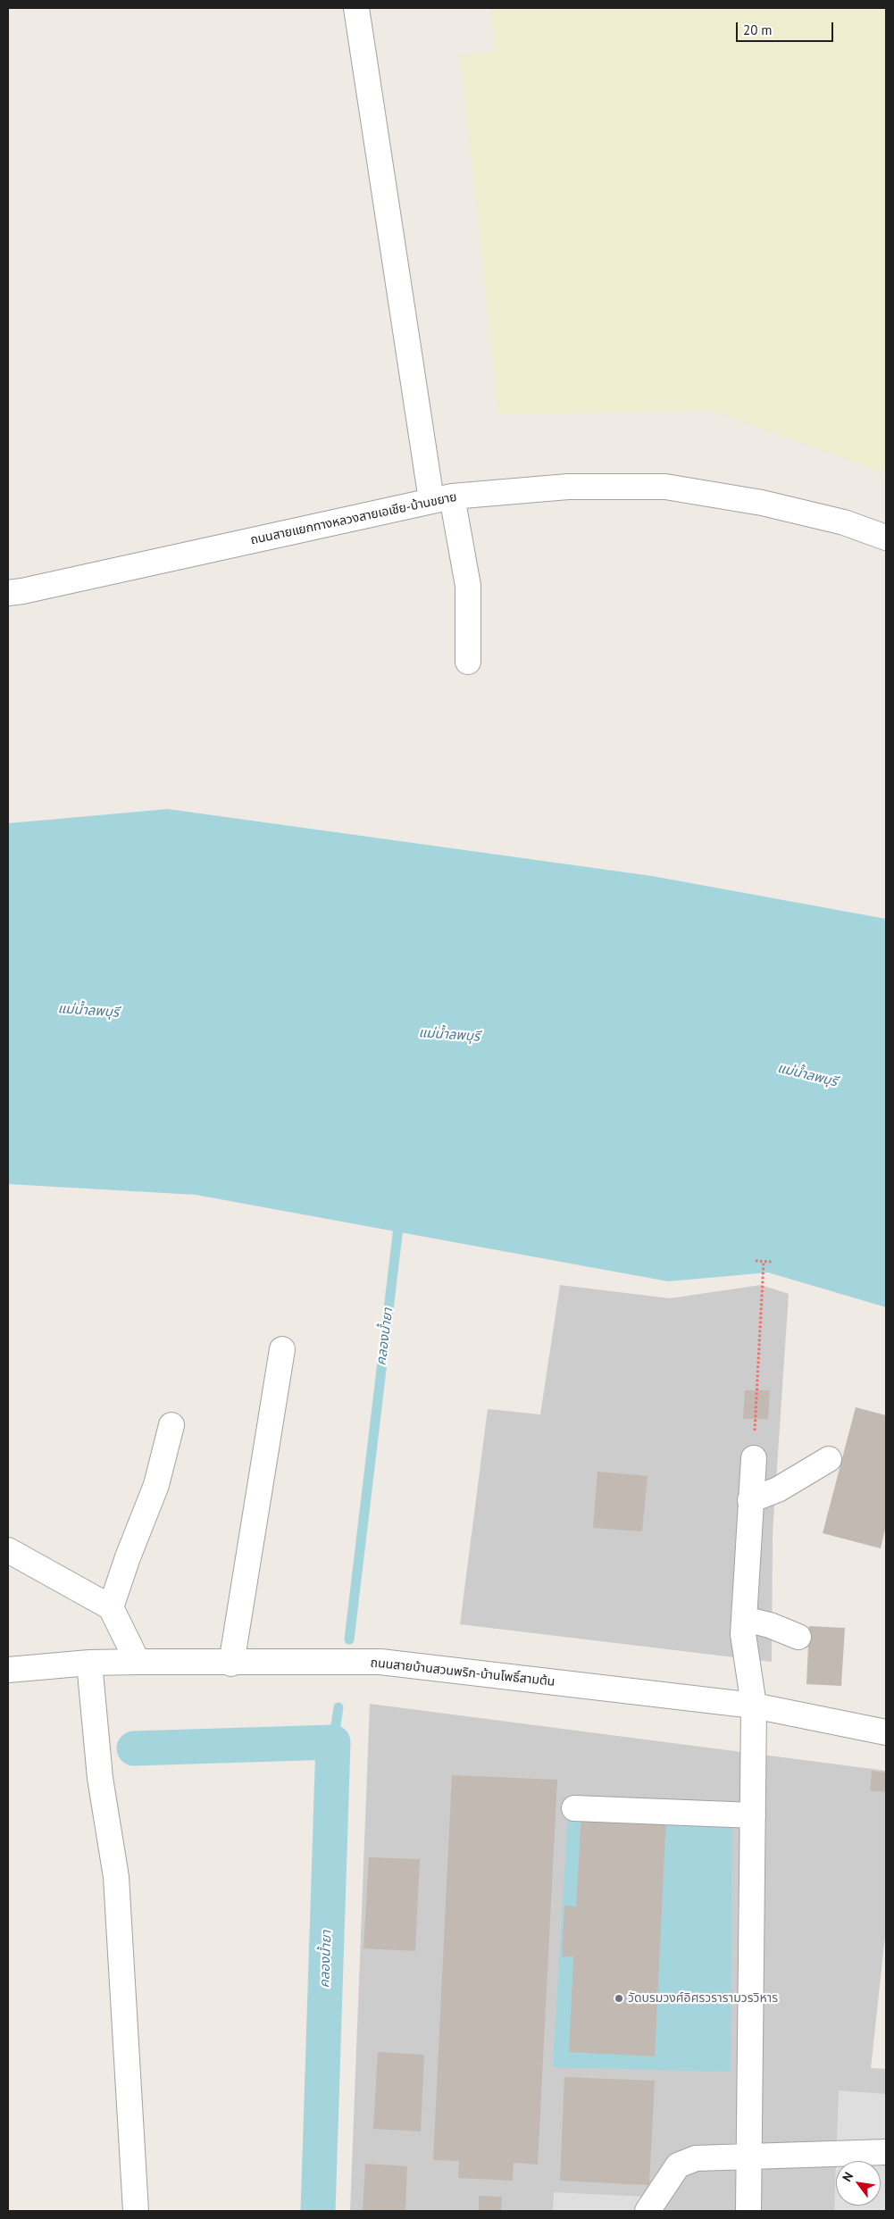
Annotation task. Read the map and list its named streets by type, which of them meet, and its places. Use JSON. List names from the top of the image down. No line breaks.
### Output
{"streets":{"street":["ถนนสายแยกทางหลวงสายเอเชีย-บ้านขยาย","ถนนสายบ้านสวนพริก-บ้านโพธิ์สามต้น"]},"water":["แม่น้ำลพบุรี","คลองน้ำยา"],"places":["วัดบรมวงศ์อิศรวรารามวรวิหาร"],"scale_bar":"20 m","north":"top left"}
